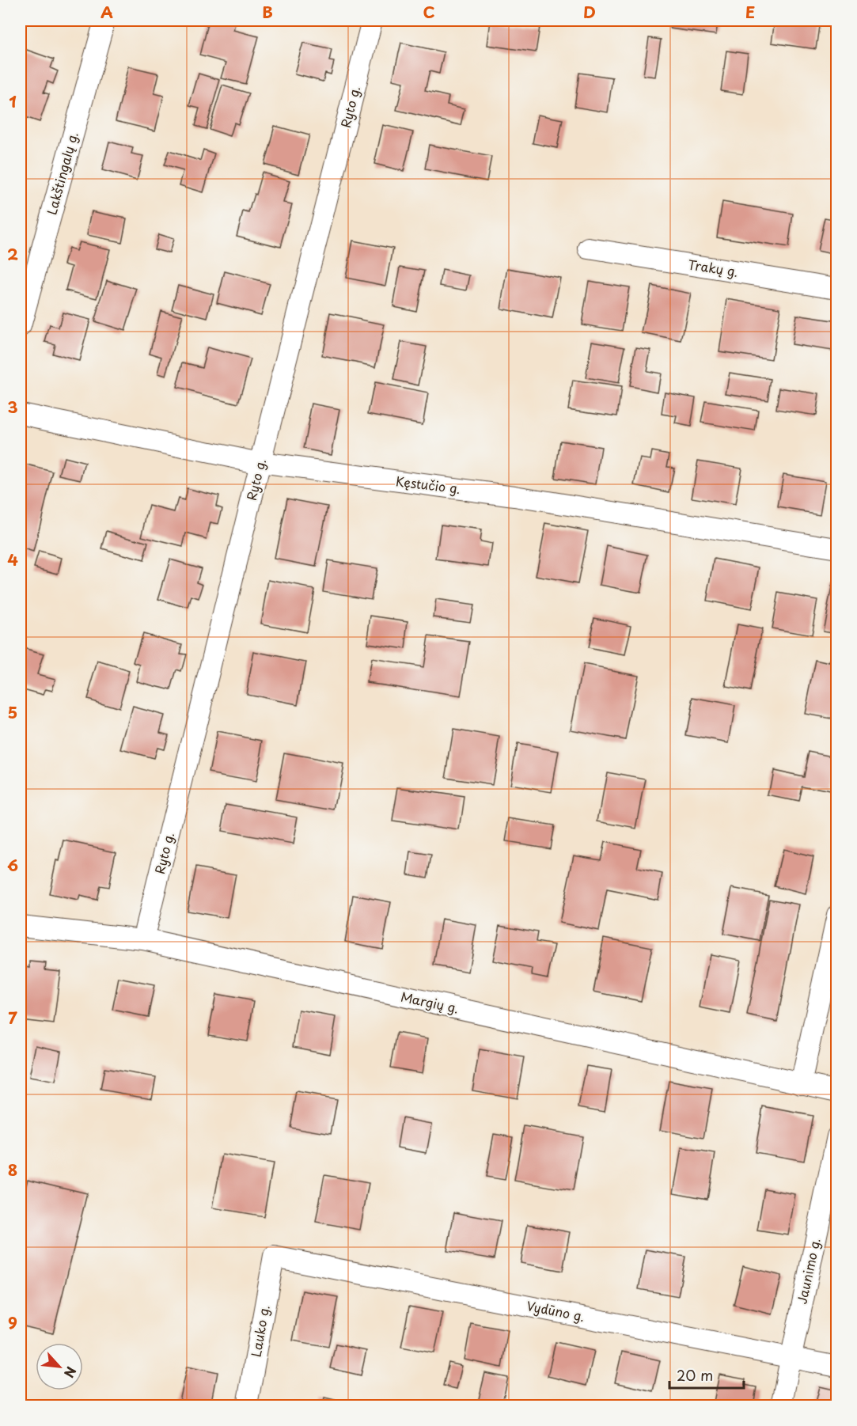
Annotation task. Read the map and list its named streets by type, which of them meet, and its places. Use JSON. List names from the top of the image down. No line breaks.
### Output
{"streets":{"street":["Ryto g.","Lakštingalų g.","Trakų g.","Kęstučio g.","Margių g.","Jaunimo g.","Vydūno g.","Lauko g."]},"crossings":[["Ryto g.","Kęstučio g."],["Ryto g.","Margių g."],["Jaunimo g.","Vydūno g."],["Vydūno g.","Lauko g."]],"scale_bar":"20 m","north":"bottom right","grid":{"columns":["A","B","C","D","E"],"rows":["1","2","3","4","5","6","7","8","9"]}}
